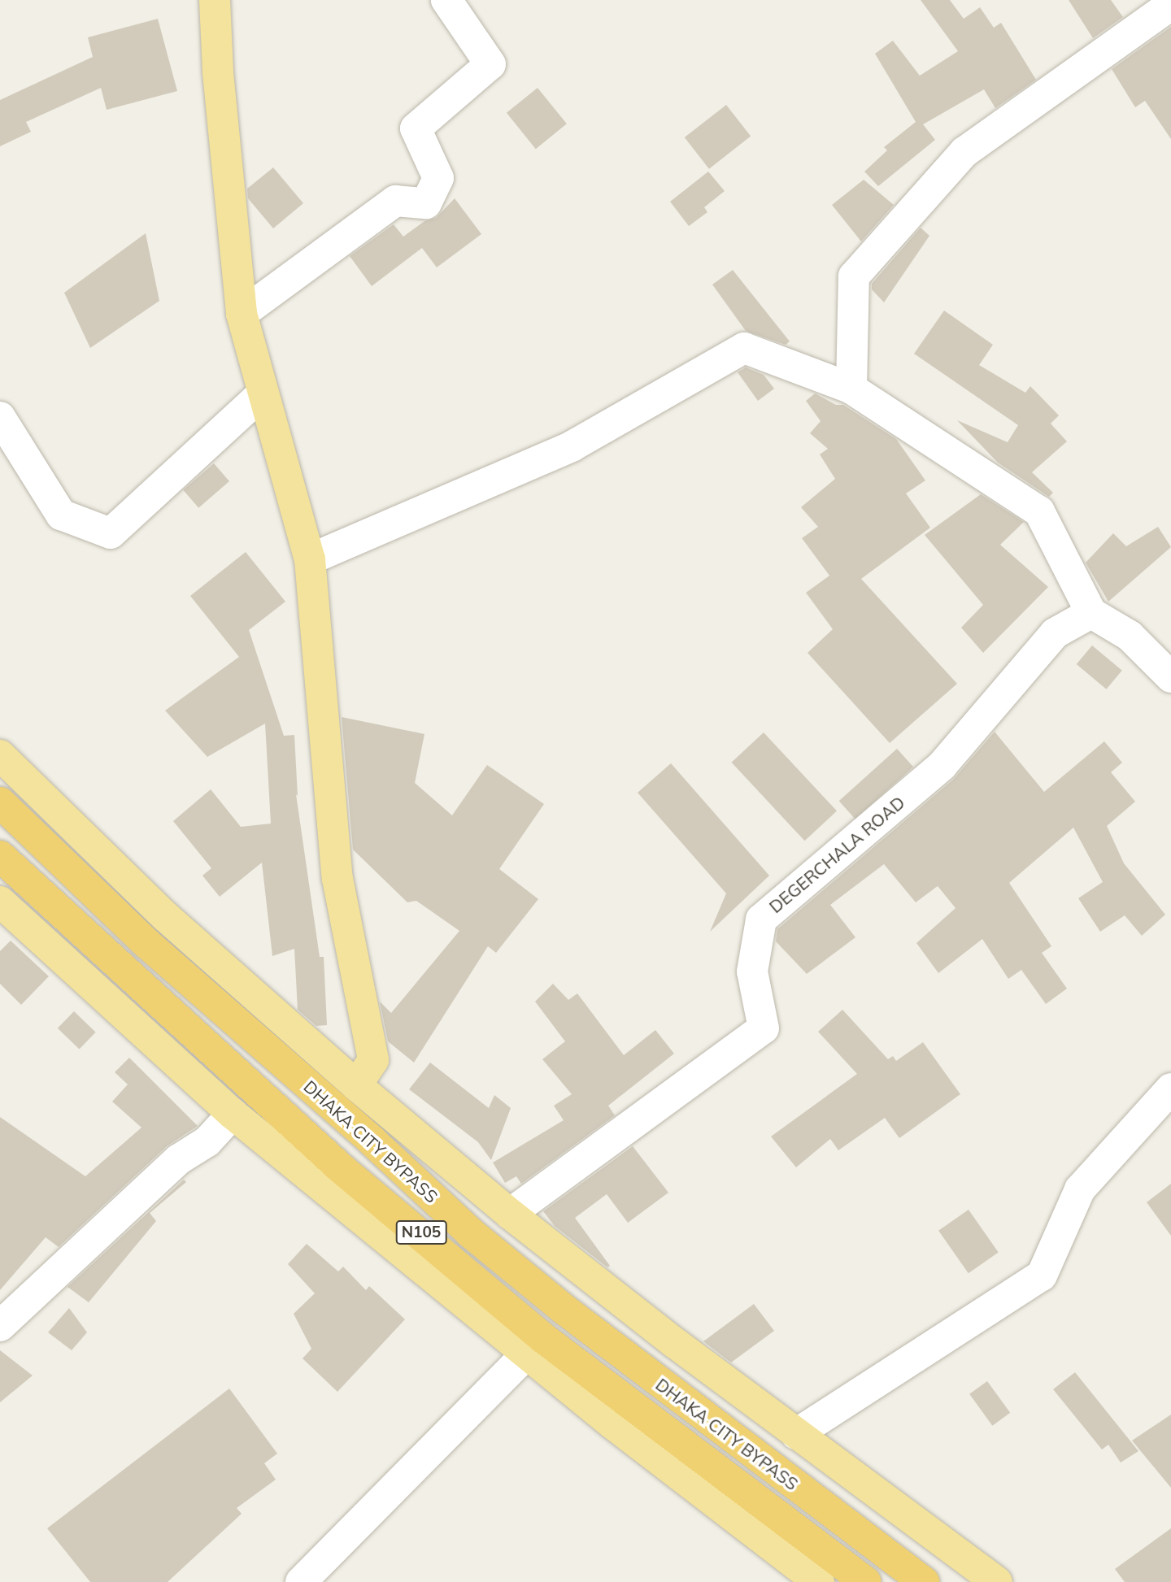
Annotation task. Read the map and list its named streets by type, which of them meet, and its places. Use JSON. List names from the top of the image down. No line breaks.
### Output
{"streets":{"highway":["DHAKA CITY BYPASS","N105"],"street":["DEGERCHALA ROAD"]}}
